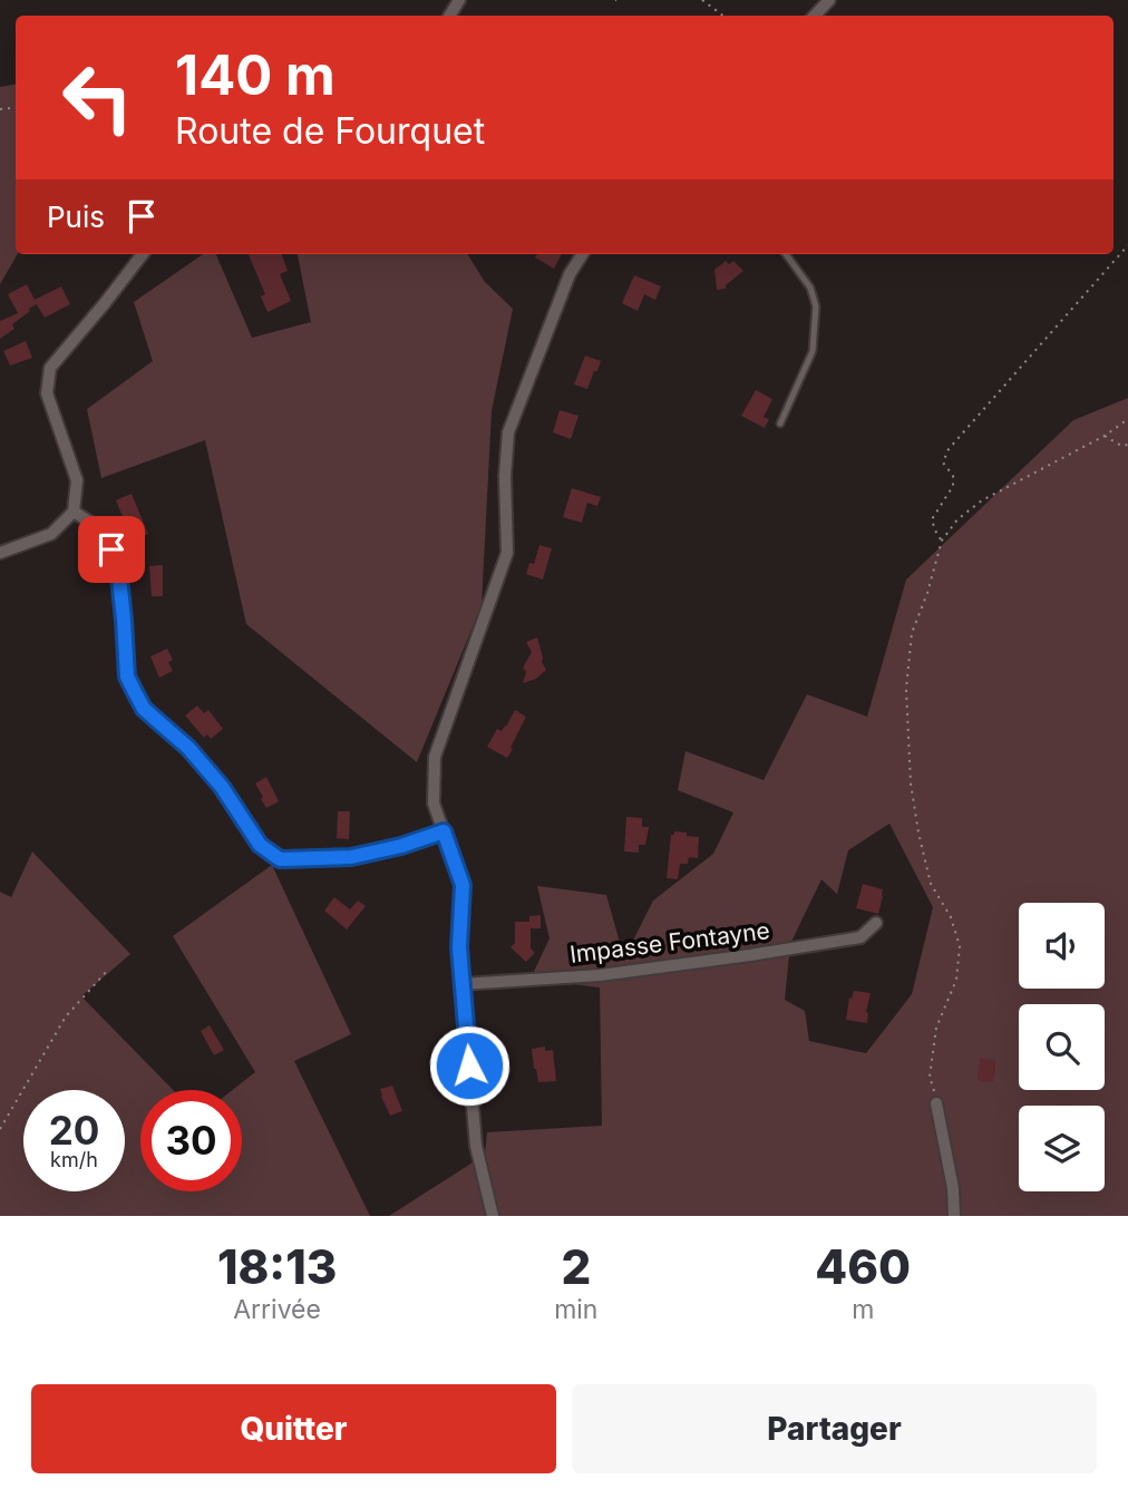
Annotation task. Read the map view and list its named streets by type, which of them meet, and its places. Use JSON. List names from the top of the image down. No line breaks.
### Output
{"streets":{"street":["Impasse Fontayne"]},"page":{"turn":["140 m","Route de Fourquet"],"then":"Puis","speed":"20 km/h","limit":"30","eta":["18:13","Arrivée","2","min","460","m"],"buttons":["Quitter","Partager"]}}
